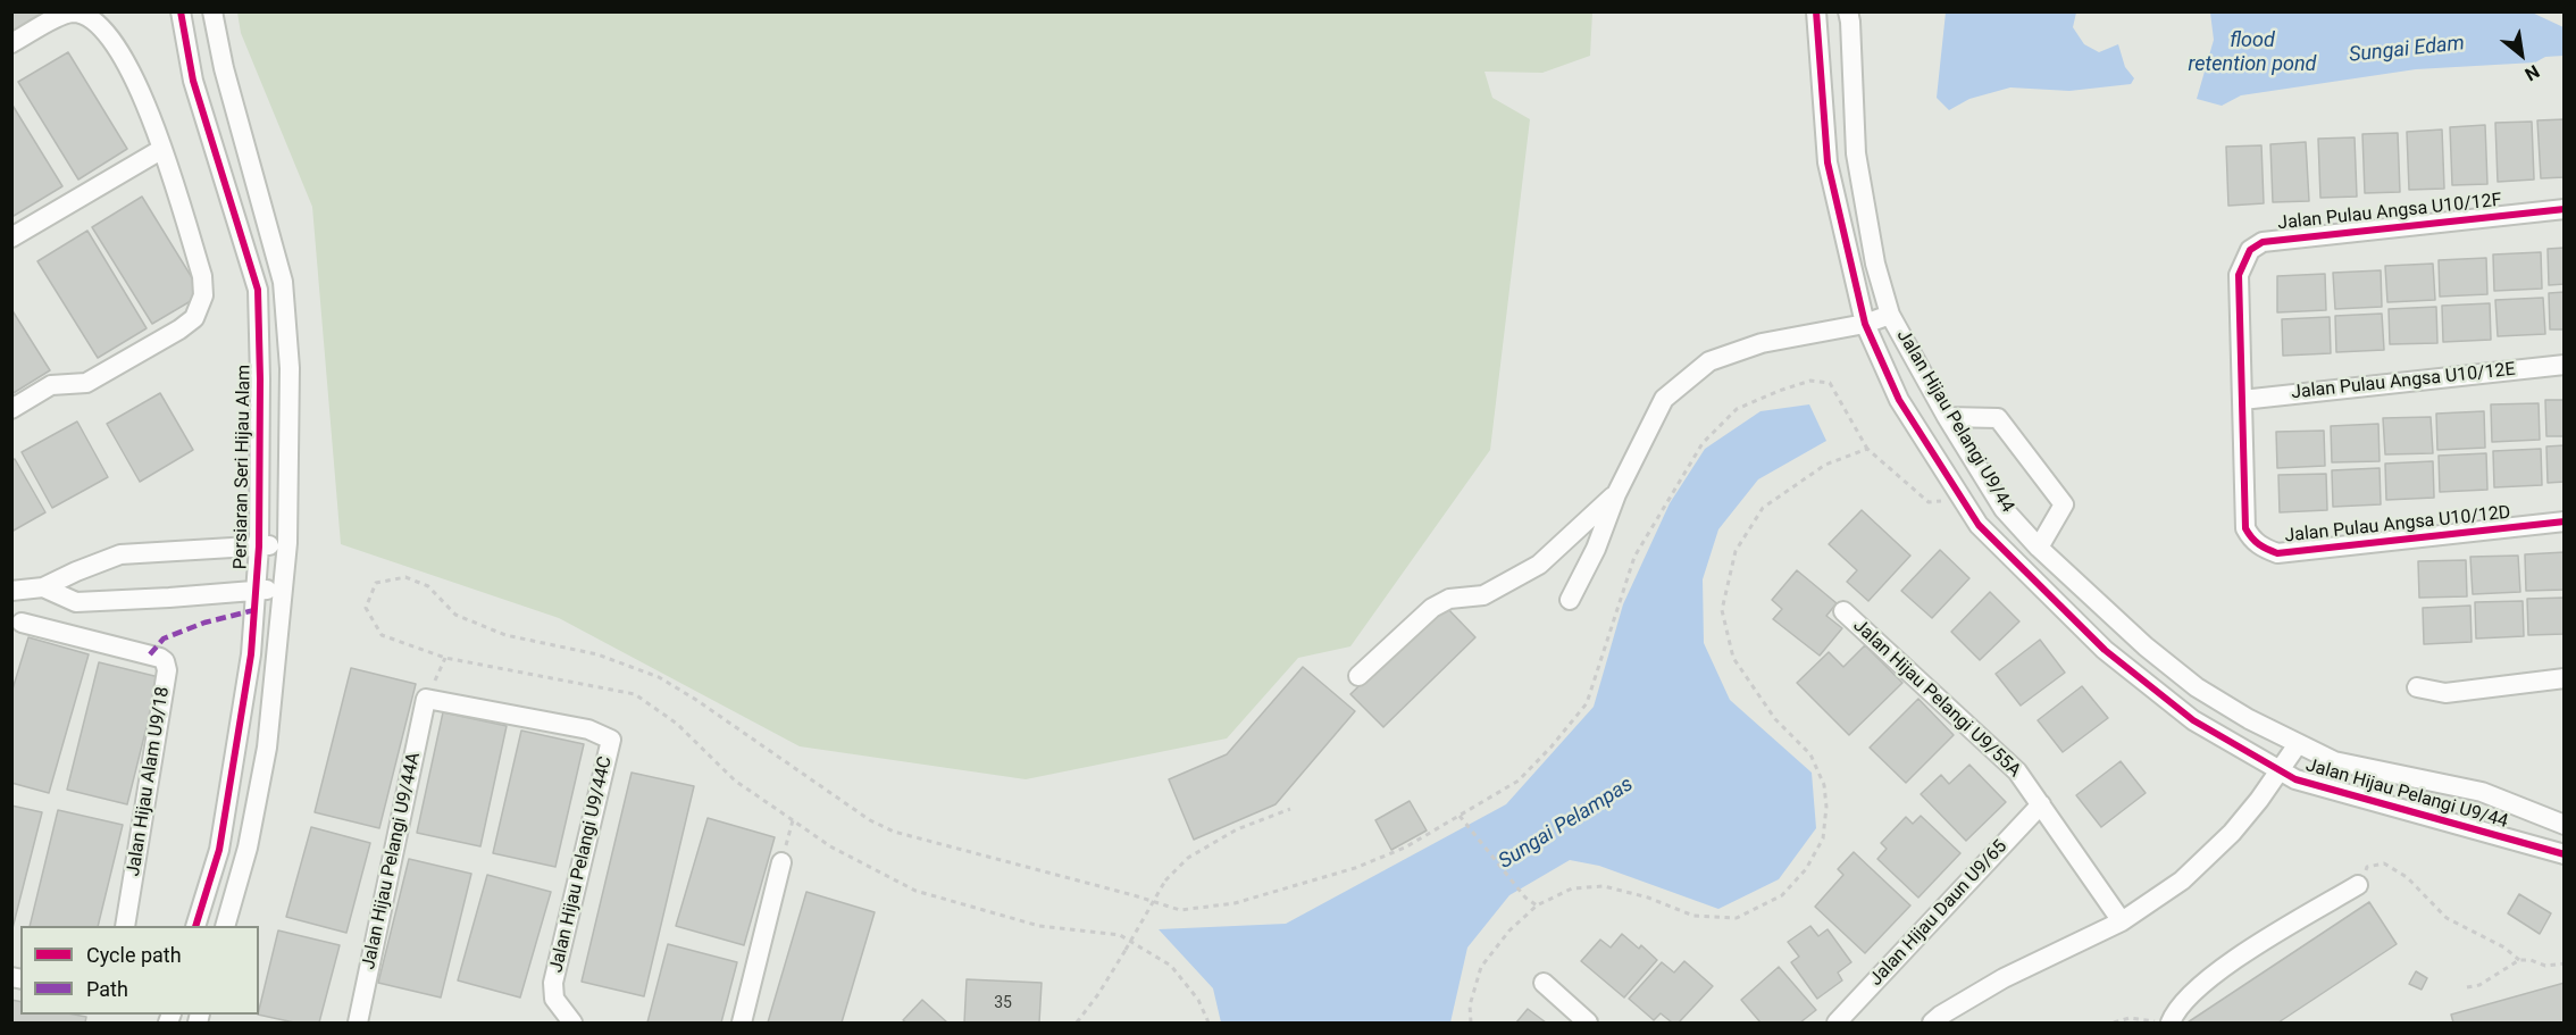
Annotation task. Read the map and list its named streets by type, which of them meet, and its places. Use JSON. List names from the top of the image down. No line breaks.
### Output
{"streets":{"street":["Jalan Pulau Angsa U10/12F","Jalan Pulau Angsa U10/12E","Jalan Hijau Pelangi U9/44","Persiaran Seri Hijau Alam","Jalan Pulau Angsa U10/12D","Jalan Hijau Pelangi U9/55A","Jalan Hijau Alam U9/18","Jalan Hijau Pelangi U9/44A","Jalan Hijau Pelangi U9/44C","Jalan Hijau Daun U9/65"]},"crossings":[["Jalan Pulau Angsa U10/12F","Jalan Pulau Angsa U10/12E"],["Jalan Pulau Angsa U10/12F","Jalan Pulau Angsa U10/12D"],["Jalan Pulau Angsa U10/12E","Jalan Pulau Angsa U10/12D"],["Jalan Hijau Pelangi U9/55A","Jalan Hijau Daun U9/65"],["Jalan Hijau Pelangi U9/44A","Jalan Hijau Pelangi U9/44C"]],"water":["flood retention pond","Sungai Edam","Sungai Pelampas"],"house_numbers":["35"],"legend":["Cycle path","Path"],"north":"bottom right"}
